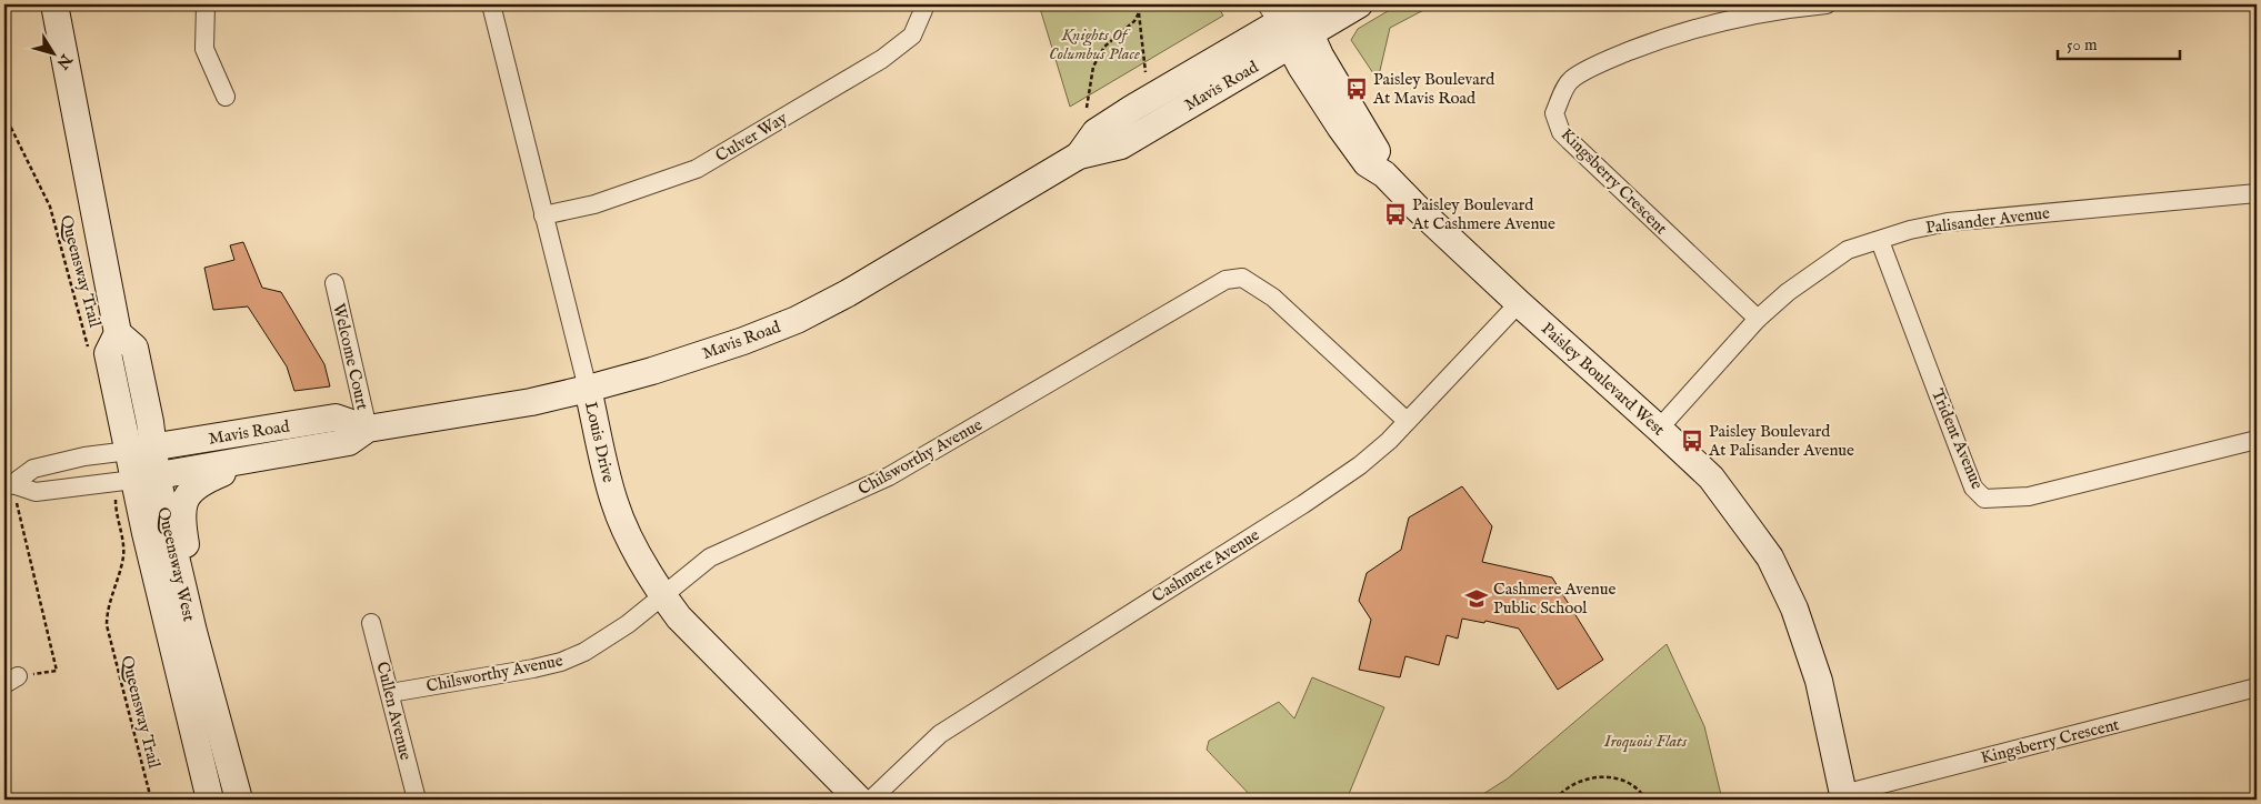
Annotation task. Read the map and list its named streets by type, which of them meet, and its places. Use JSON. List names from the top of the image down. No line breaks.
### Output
{"streets":{"main road":["Mavis Road","Paisley Boulevard West","Louis Drive","Queensway West"],"street":["Culver Way","Kingsberry Crescent","Palisander Avenue","Welcome Court","Trident Avenue","Chilsworthy Avenue","Cashmere Avenue","Cullen Avenue"],"path":["Queensway Trail"]},"crossings":[["Mavis Road","Welcome Court"],["Mavis Road","Paisley Boulevard West"],["Mavis Road","Louis Drive"],["Mavis Road","Queensway West"],["Culver Way","Louis Drive"],["Kingsberry Crescent","Palisander Avenue"],["Kingsberry Crescent","Paisley Boulevard West"],["Palisander Avenue","Paisley Boulevard West"],["Palisander Avenue","Trident Avenue"],["Paisley Boulevard West","Cashmere Avenue"],["Louis Drive","Chilsworthy Avenue"],["Chilsworthy Avenue","Cashmere Avenue"],["Chilsworthy Avenue","Cullen Avenue"]],"parks":["Knights Of Columbus Place","Iroquois Flats"],"places":{"bus stop":["Paisley Boulevard At Mavis Road","Paisley Boulevard At Cashmere Avenue","Paisley Boulevard At Palisander Avenue"],"school or university":["Cashmere Avenue Public School"]},"scale_bar":"50 m","north":"bottom right"}
